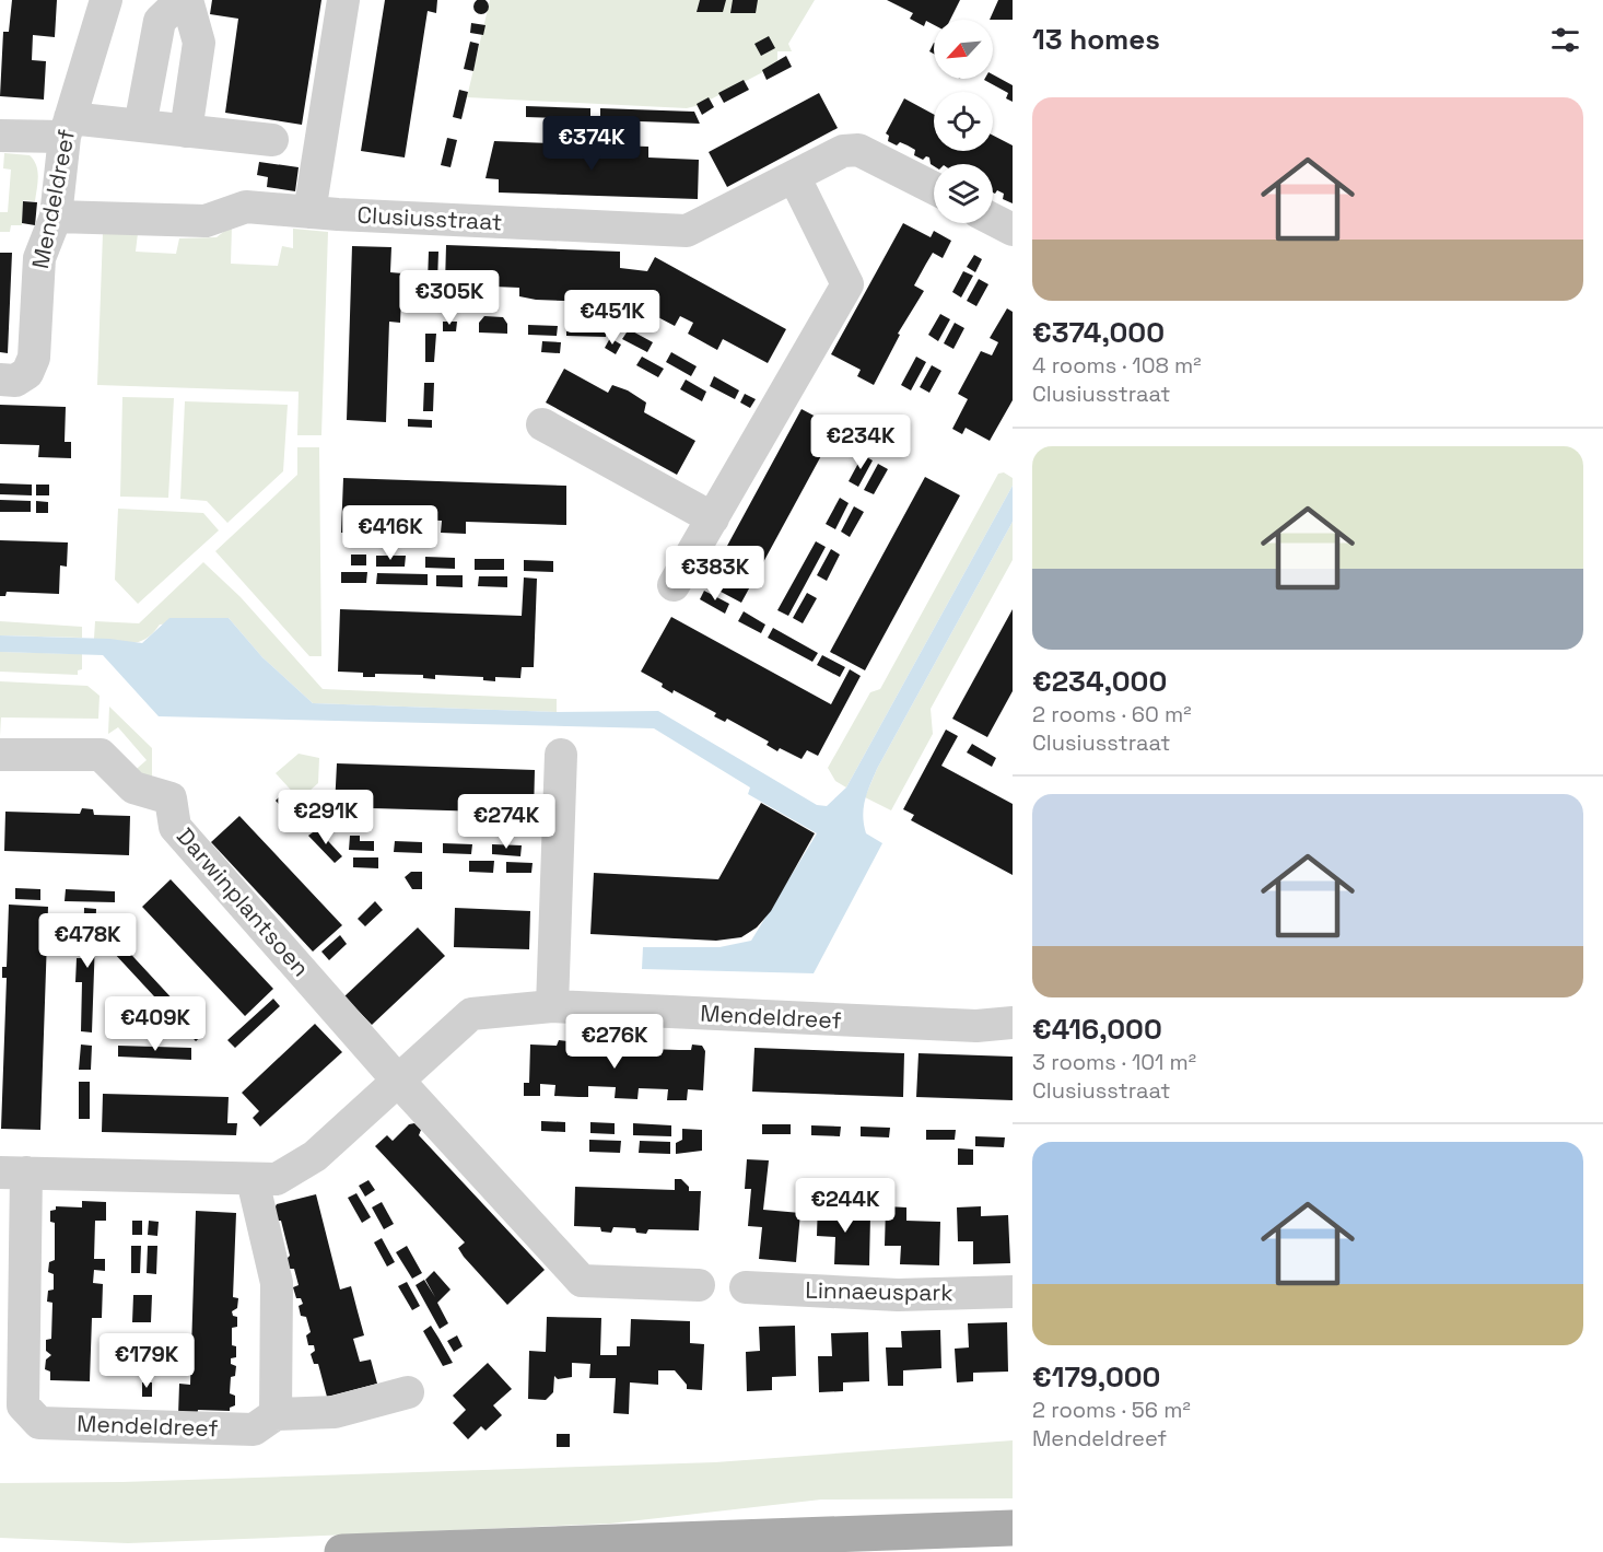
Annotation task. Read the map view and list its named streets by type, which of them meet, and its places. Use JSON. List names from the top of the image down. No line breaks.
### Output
{"streets":{"street":["Mendeldreef","Clusiusstraat","Darwinplantsoen","Linnaeuspark"]},"crossings":[["Mendeldreef","Clusiusstraat"],["Mendeldreef","Darwinplantsoen"]],"north":"bottom left","page":{"heading":"13 homes","list":[{"name":"€374,000","note":"4 rooms · 108 m² · Clusiusstraat"},{"name":"€234,000","note":"2 rooms · 60 m² · Clusiusstraat"},{"name":"€416,000","note":"3 rooms · 101 m² · Clusiusstraat"},{"name":"€179,000","note":"2 rooms · 56 m² · Mendeldreef"}],"price":["€374K","€305K","€451K","€234K","€416K","€383K","€291K","€274K","€478K","€409K","€276K","€244K","€179K"]}}
